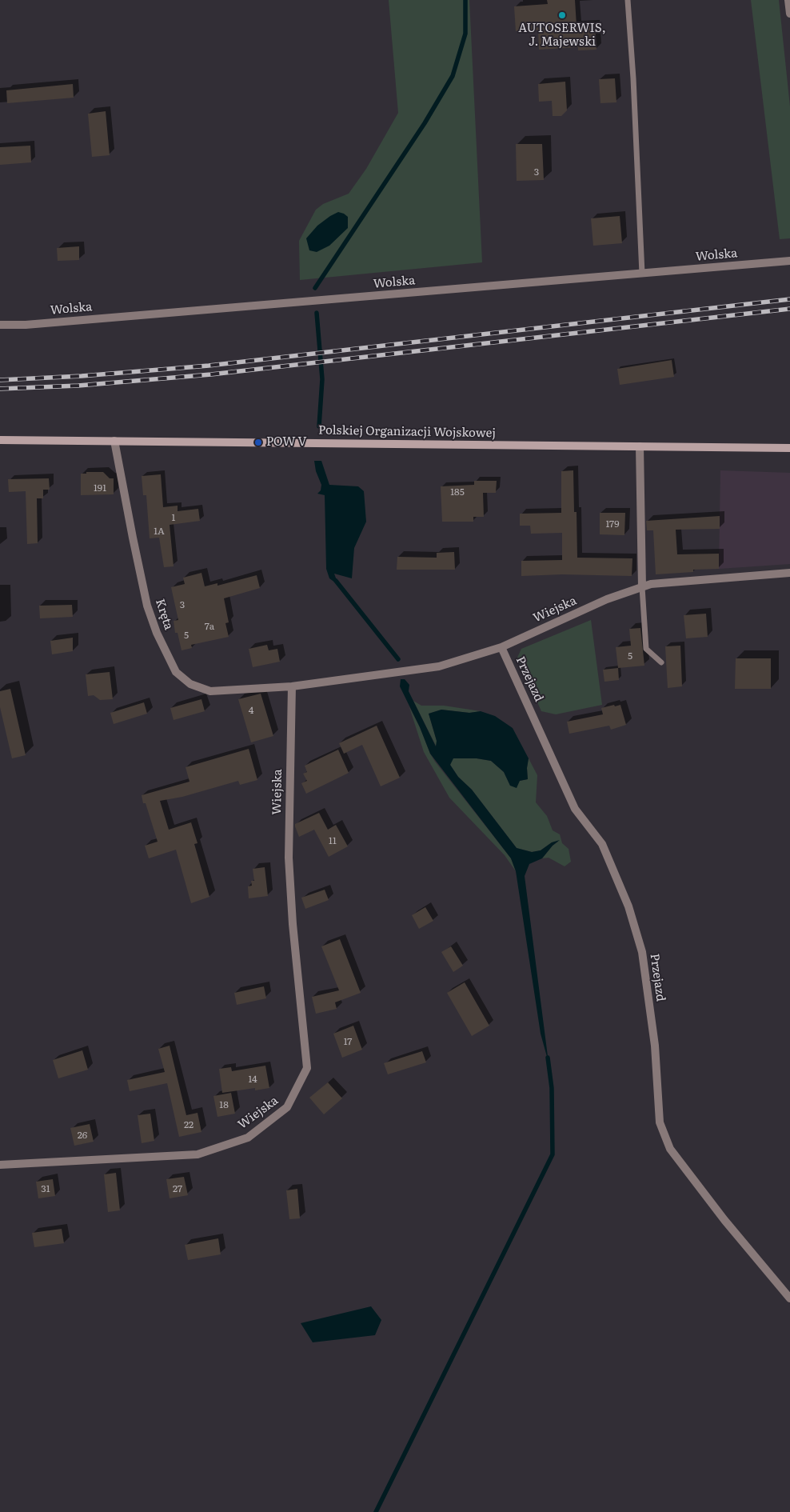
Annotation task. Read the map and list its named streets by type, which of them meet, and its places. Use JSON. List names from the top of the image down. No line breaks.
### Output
{"streets":{"main road":["Polskiej Organizacji Wojskowej"],"street":["Wolska","Wiejska","Kręta","Przejazd"]},"crossings":[["Polskiej Organizacji Wojskowej","Kręta"],["Wiejska","Kręta"],["Wiejska","Przejazd"]],"places":["AUTOSERWIS, J. Majewski","POW V"],"house_numbers":["3","191","185","1","179","1A","3","7a","5","5","4","11","17","14","18","22","26","31","27"]}
